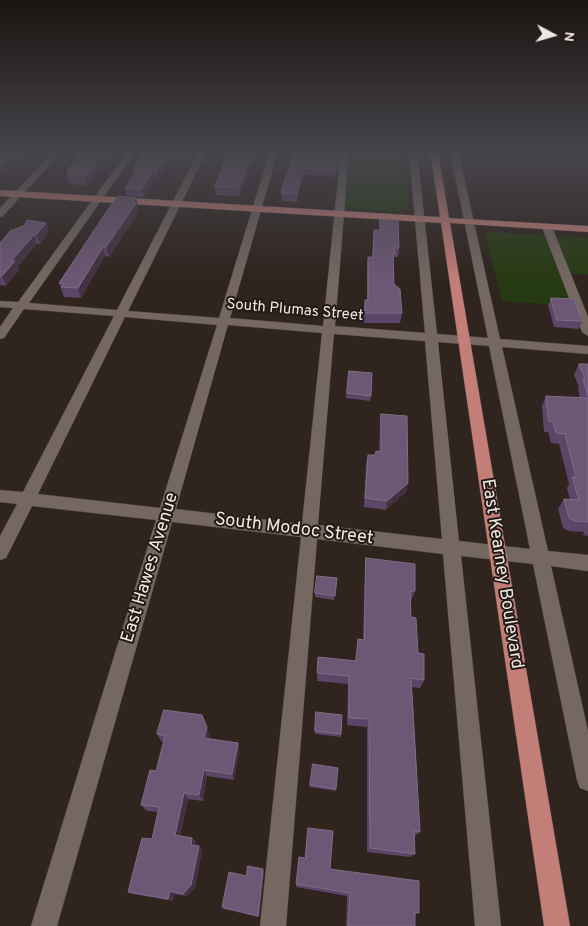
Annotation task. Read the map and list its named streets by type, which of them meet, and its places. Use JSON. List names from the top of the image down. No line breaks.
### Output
{"streets":{"main road":["East Kearney Boulevard"],"street":["South Plumas Street","South Modoc Street","East Hawes Avenue"]},"crossings":[["South Plumas Street","East Hawes Avenue"],["South Plumas Street","East Kearney Boulevard"],["South Modoc Street","East Hawes Avenue"],["South Modoc Street","East Kearney Boulevard"]],"north":"right"}
